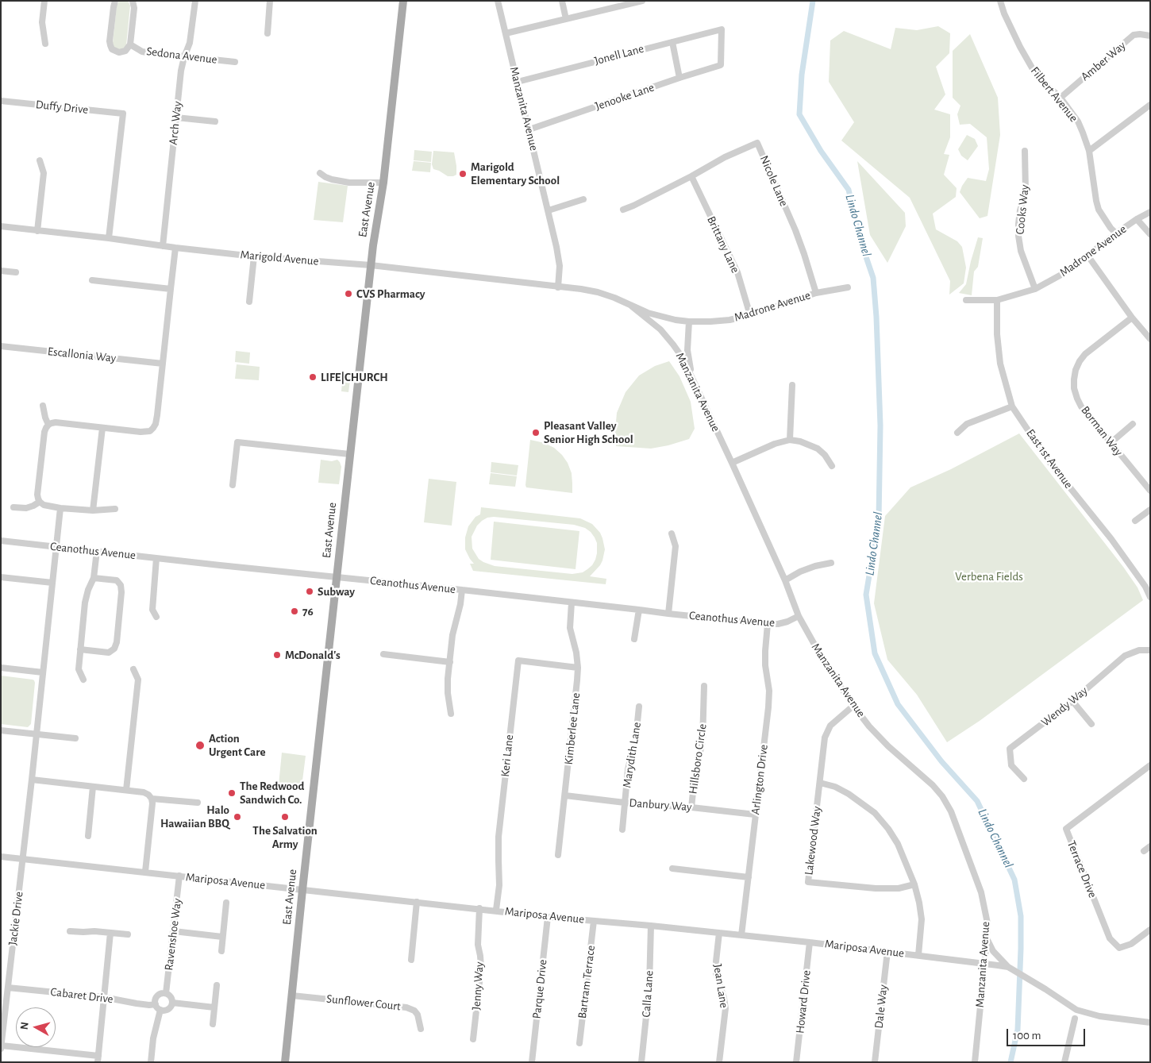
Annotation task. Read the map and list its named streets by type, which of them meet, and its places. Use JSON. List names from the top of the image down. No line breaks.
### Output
{"streets":{"main road":["East Avenue"],"street":["Jonell Lane","Sedona Avenue","Amber Way","Filbert Avenue","Jenooke Lane","Duffy Drive","Manzanita Avenue","Arch Way","Nicole Lane","Cooks Way","Brittany Lane","Madrone Avenue","Marigold Avenue","Escallonia Way","Borman Way","East 1st Avenue","Ceanothus Avenue","Wendy Way","Kimberlee Lane","Marydith Lane","Keri Lane","Hillsboro Circle","Arlington Drive","Danbury Way","Lakewood Way","Terrace Drive","Mariposa Avenue","Jackie Drive","Ravenshoe Way","Bartram Terrace","Jenny Way","Jean Lane","Parque Drive","Calla Lane","Cabaret Drive","Howard Drive","Sunflower Court","Dale Way"]},"crossings":[["Jonell Lane","Jenooke Lane"],["Jonell Lane","Manzanita Avenue"],["Sedona Avenue","Arch Way"],["Amber Way","Filbert Avenue"],["Filbert Avenue","Madrone Avenue"],["Jenooke Lane","Manzanita Avenue"],["Duffy Drive","Marigold Avenue"],["Manzanita Avenue","Madrone Avenue"],["Manzanita Avenue","Marigold Avenue"],["Manzanita Avenue","Ceanothus Avenue"],["Manzanita Avenue","Lakewood Way"],["Manzanita Avenue","Mariposa Avenue"],["Arch Way","Marigold Avenue"],["Nicole Lane","Brittany Lane"],["Nicole Lane","Madrone Avenue"],["East Avenue","Marigold Avenue"],["East Avenue","Ceanothus Avenue"],["East Avenue","Mariposa Avenue"],["East Avenue","Sunflower Court"],["Cooks Way","Madrone Avenue"],["Brittany Lane","Madrone Avenue"],["Madrone Avenue","Marigold Avenue"],["Madrone Avenue","East 1st Avenue"],["Ceanothus Avenue","Kimberlee Lane"],["Ceanothus Avenue","Arlington Drive"],["Ceanothus Avenue","Jackie Drive"],["Kimberlee Lane","Keri Lane"],["Kimberlee Lane","Danbury Way"],["Marydith Lane","Danbury Way"],["Keri Lane","Mariposa Avenue"],["Hillsboro Circle","Danbury Way"],["Arlington Drive","Danbury Way"],["Arlington Drive","Mariposa Avenue"],["Mariposa Avenue","Jackie Drive"],["Mariposa Avenue","Ravenshoe Way"],["Mariposa Avenue","Bartram Terrace"],["Mariposa Avenue","Jenny Way"],["Mariposa Avenue","Jean Lane"],["Mariposa Avenue","Parque Drive"],["Mariposa Avenue","Calla Lane"],["Mariposa Avenue","Howard Drive"],["Mariposa Avenue","Dale Way"],["Jackie Drive","Cabaret Drive"],["Ravenshoe Way","Cabaret Drive"]],"water":["Lindo Channel"],"parks":["Verbena Fields"],"places":["Marigold Elementary School","CVS Pharmacy","LIFE|CHURCH","Pleasant Valley Senior High School","Subway","76","McDonald's","Action Urgent Care","The Redwood Sandwich Co.","Halo Hawaiian BBQ","The Salvation Army"],"scale_bar":"100 m","north":"left"}
